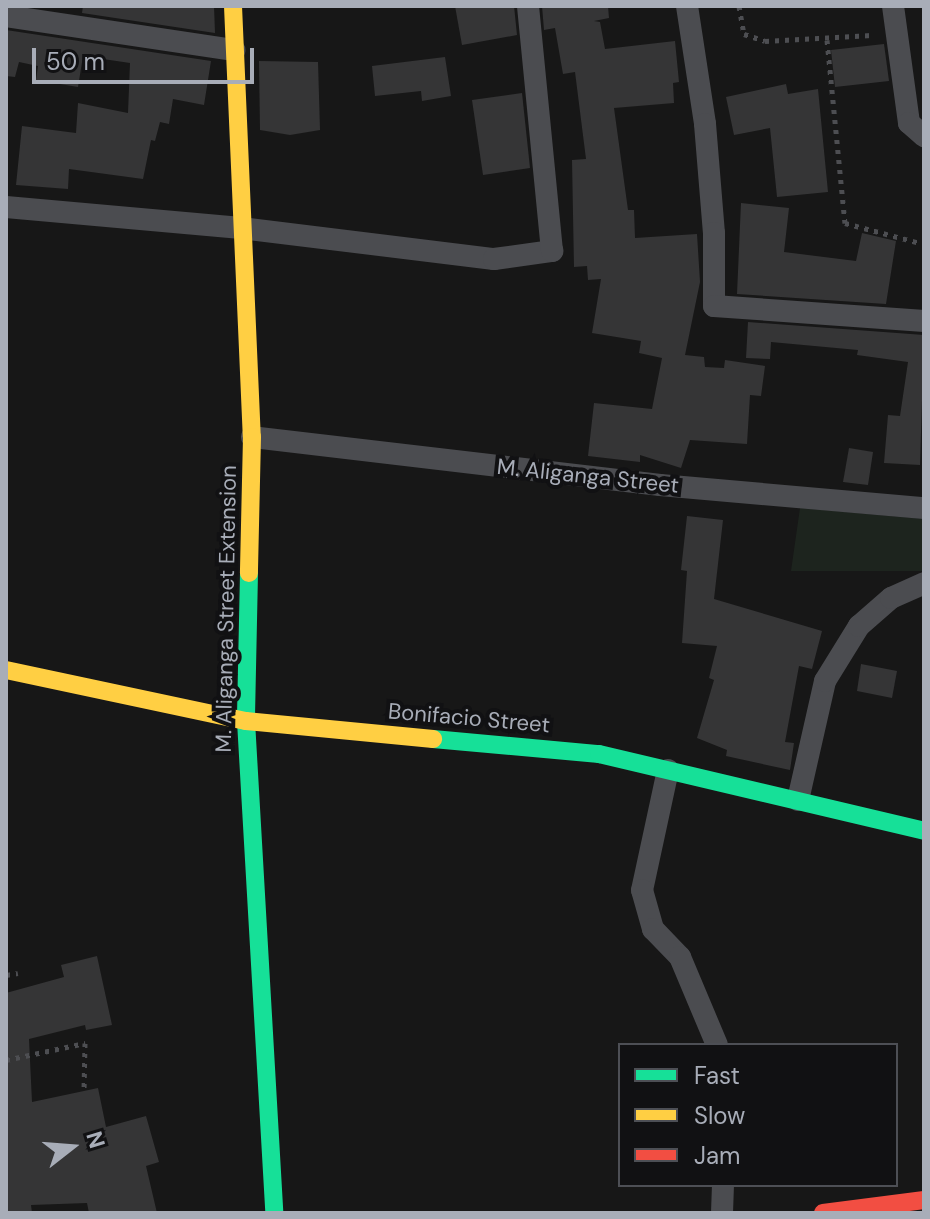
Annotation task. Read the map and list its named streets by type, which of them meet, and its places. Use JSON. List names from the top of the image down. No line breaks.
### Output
{"streets":{"main road":["M. Aliganga Street Extension","Bonifacio Street"],"street":["M. Aliganga Street"]},"crossings":[["M. Aliganga Street","M. Aliganga Street Extension"],["M. Aliganga Street Extension","Bonifacio Street"]],"legend":["Fast","Slow","Jam"],"scale_bar":"50 m","north":"right"}
